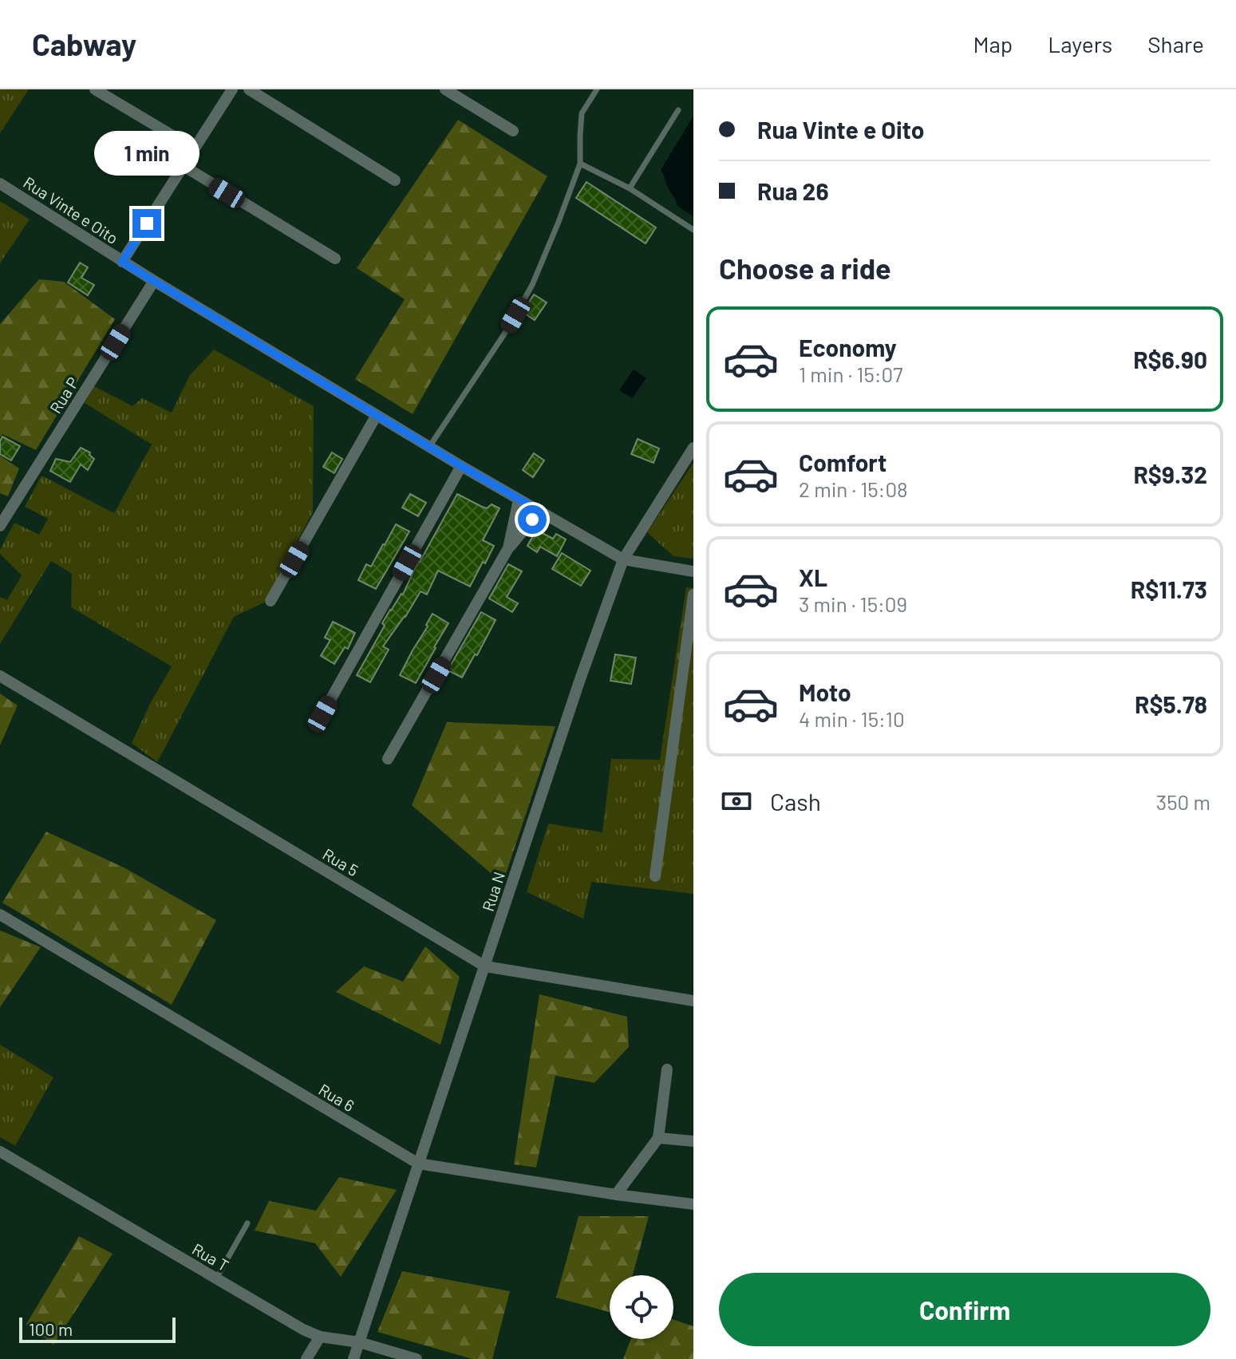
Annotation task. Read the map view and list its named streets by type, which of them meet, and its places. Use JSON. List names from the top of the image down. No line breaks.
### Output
{"streets":{"street":["Rua Vinte e Oito","Rua P","Rua 5","Rua N","Rua 6","Rua T"]},"crossings":[["Rua Vinte e Oito","Rua P"],["Rua Vinte e Oito","Rua N"],["Rua 5","Rua N"],["Rua N","Rua 6"],["Rua N","Rua T"]],"scale_bar":"100 m","page":{"header":"Cabway","nav":["Map","Layers","Share"],"banner":["Rua Vinte e Oito","Rua 26"],"bubble":"1 min","heading":"Choose a ride","list":[{"name":"Economy","note":"1 min · 15:07","value":"R$6.90"},{"name":"Comfort","note":"2 min · 15:08","value":"R$9.32"},{"name":"XL","note":"3 min · 15:09","value":"R$11.73"},{"name":"Moto","note":"4 min · 15:10","value":"R$5.78"}],"pay":["Cash","350 m"],"buttons":"Confirm","scale":"100 m"}}
